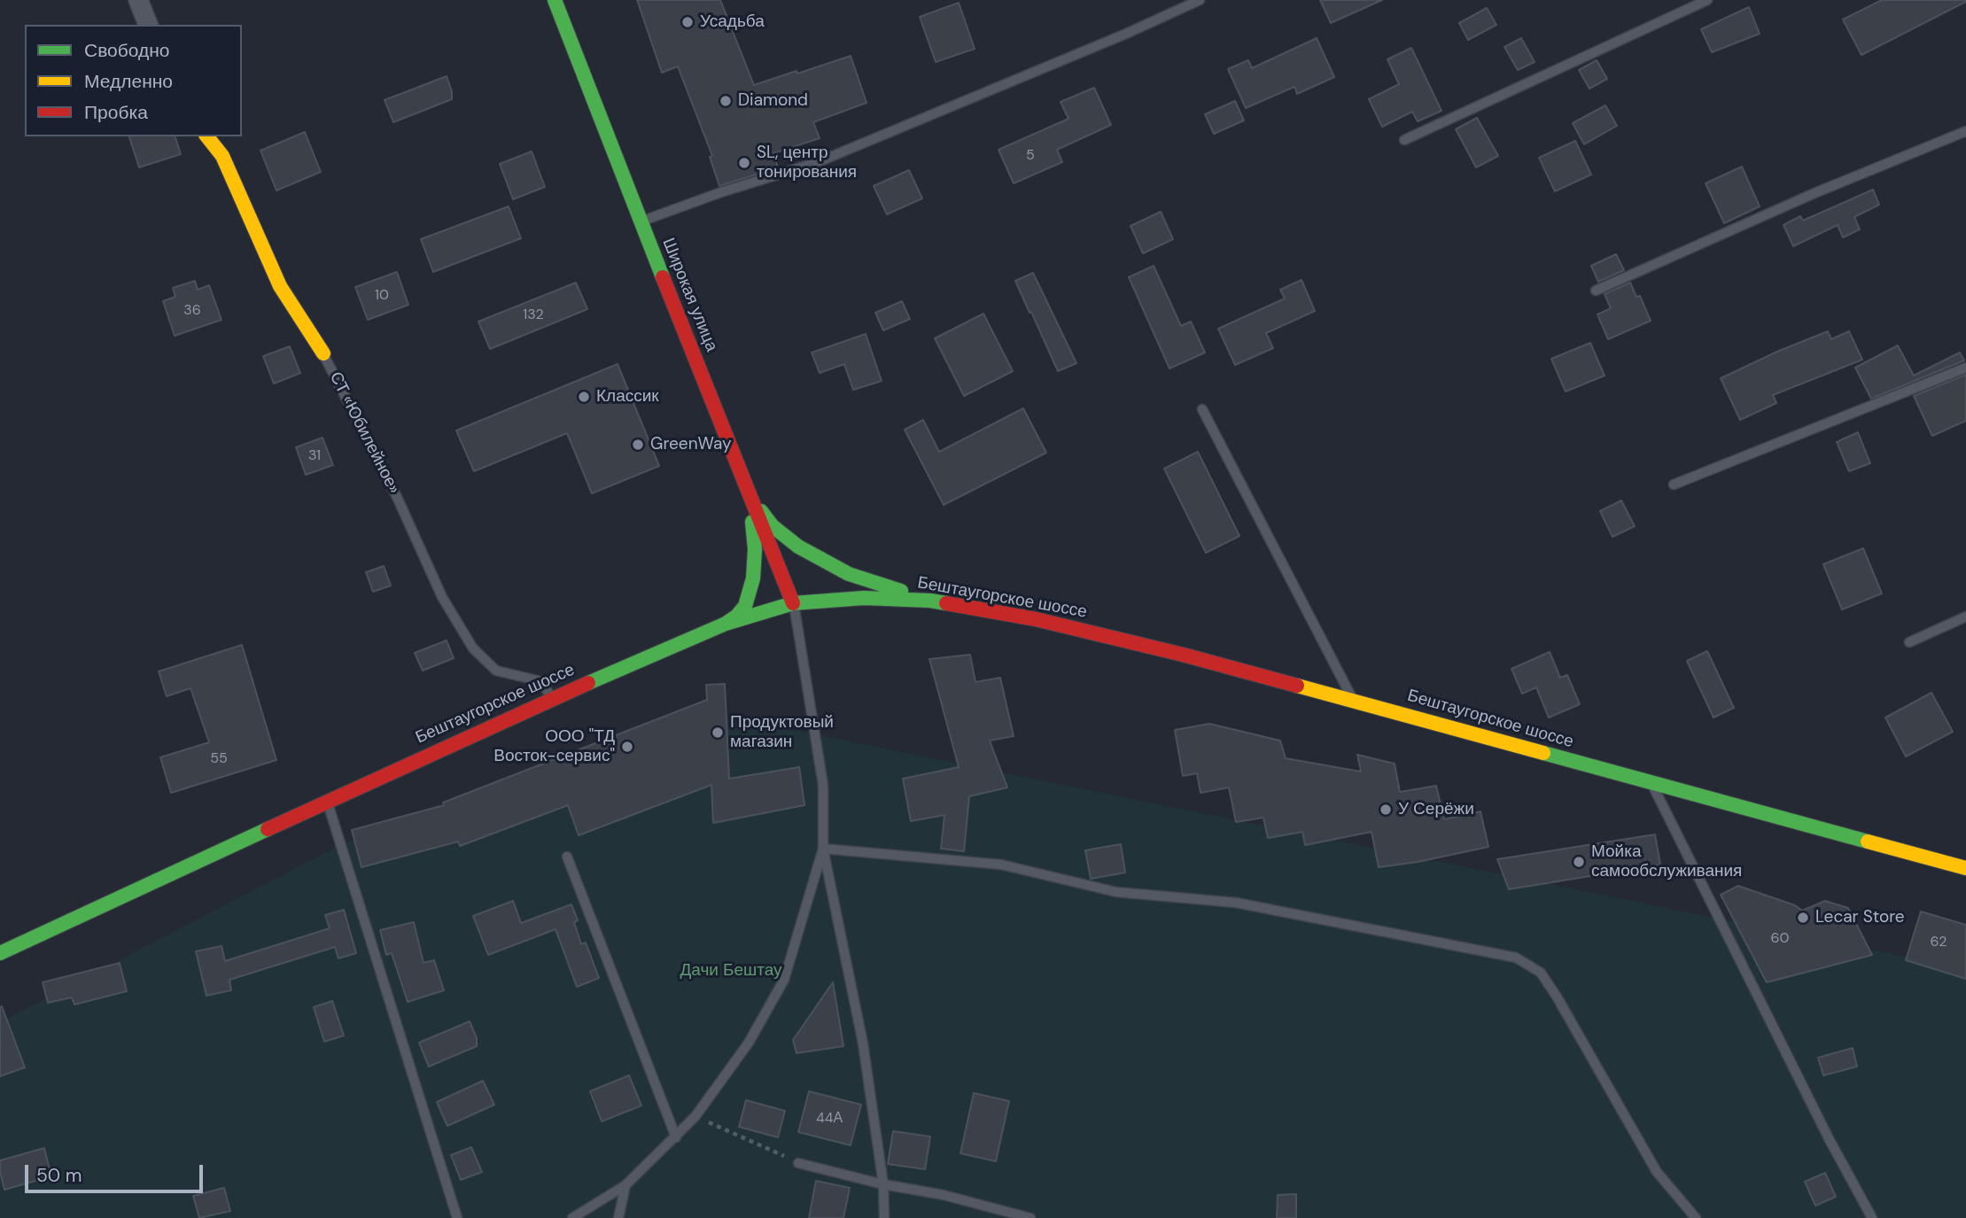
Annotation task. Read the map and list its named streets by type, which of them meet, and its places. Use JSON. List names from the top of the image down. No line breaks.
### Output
{"streets":{"main road":["Широкая улица","СТ «Юбилейное»","Бештаугорское шоссе"]},"crossings":[["Широкая улица","Бештаугорское шоссе"],["СТ «Юбилейное»","Бештаугорское шоссе"]],"parks":["Дачи Бештау"],"places":["Усадьба","Diamond","SL, центр тонирования","Классик","GreenWay","Продуктовый магазин","ООО \"ТД Восток-сервис\"","У Серёжи","Мойка самообслуживания","Lecar Store"],"house_numbers":["5","10","36","132","31","55","60","62","44А"],"legend":["Свободно","Медленно","Пробка"],"scale_bar":"50 m"}
